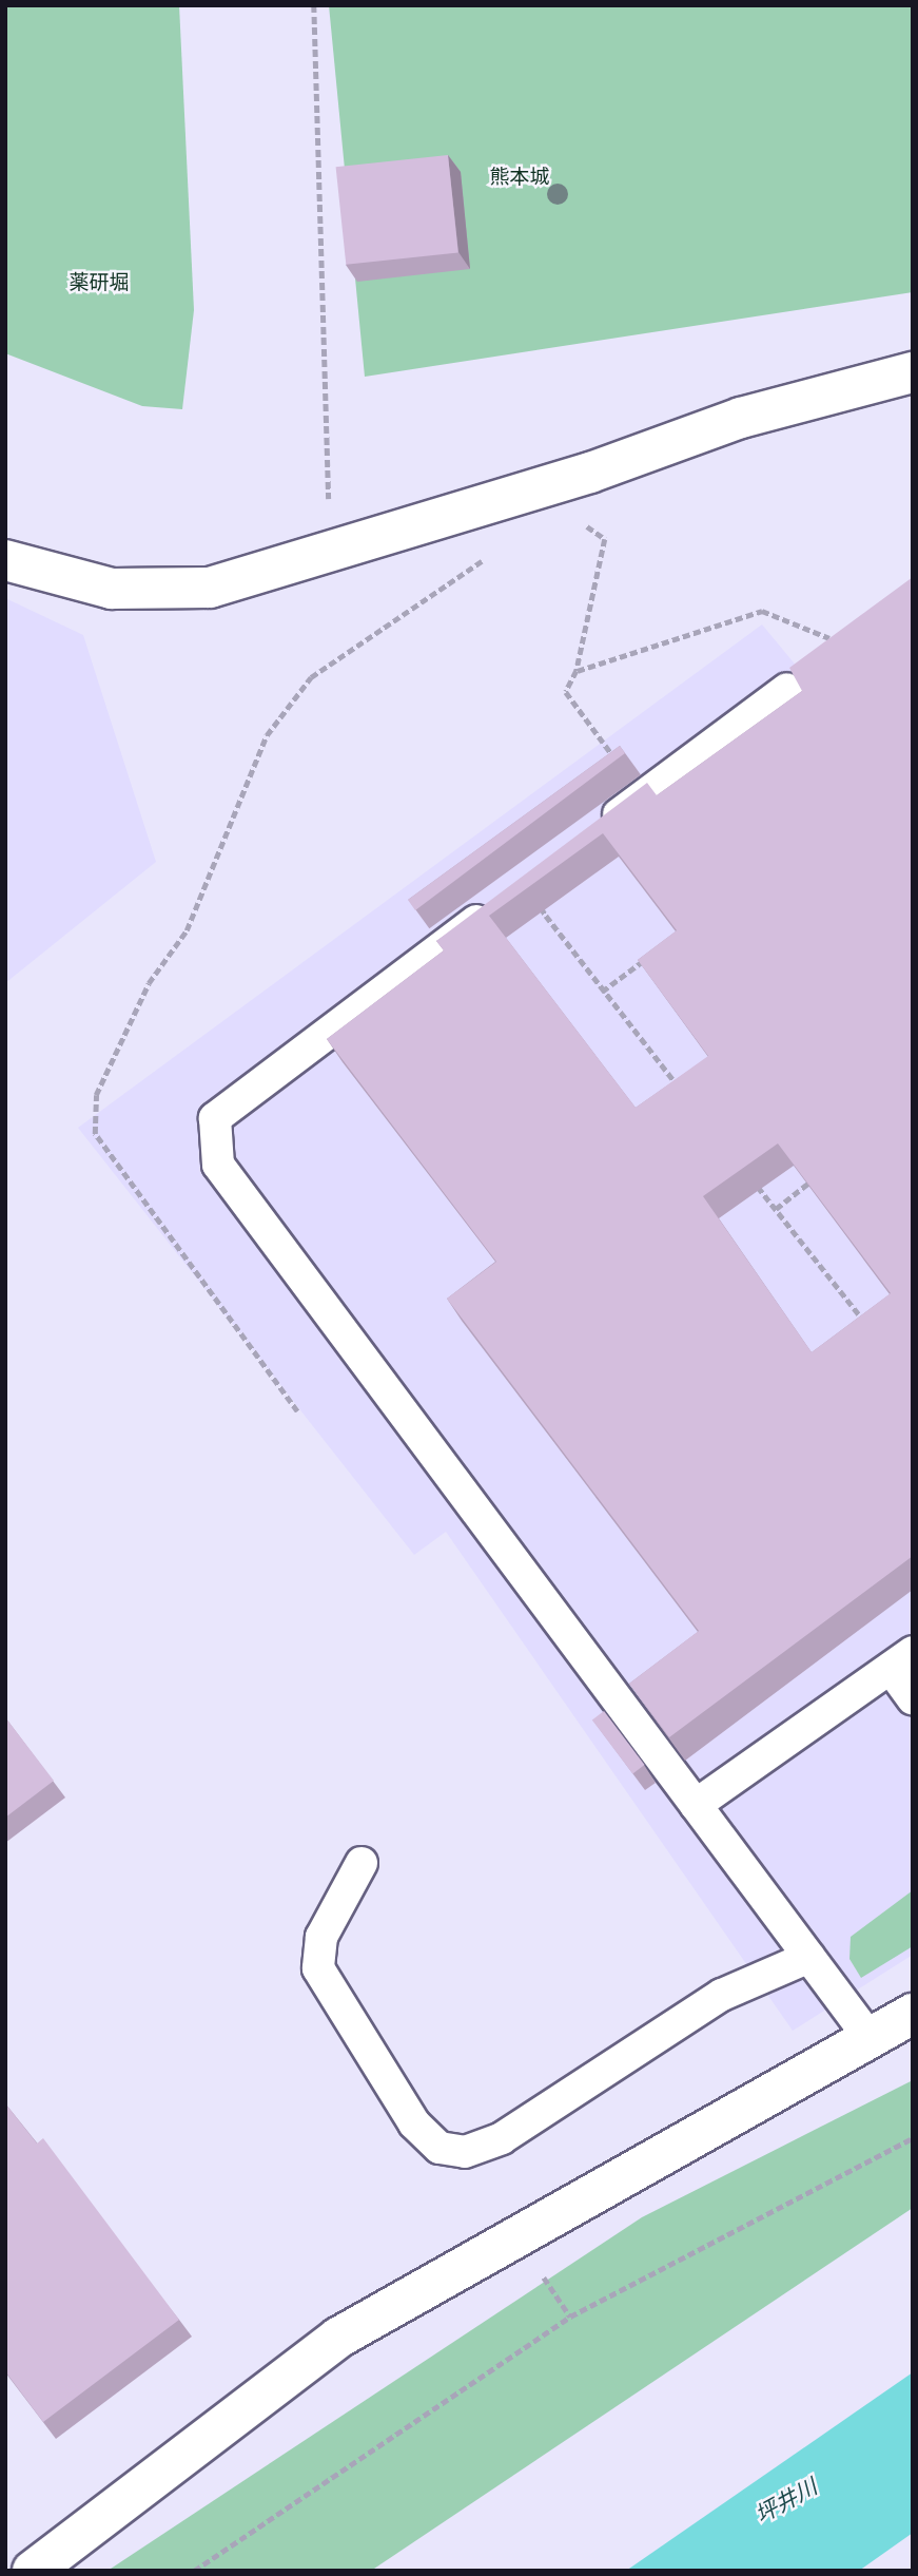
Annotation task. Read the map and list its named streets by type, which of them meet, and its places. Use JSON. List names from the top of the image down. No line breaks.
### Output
{"water":["坪井川"],"parks":["熊本城","薬研堀"]}
